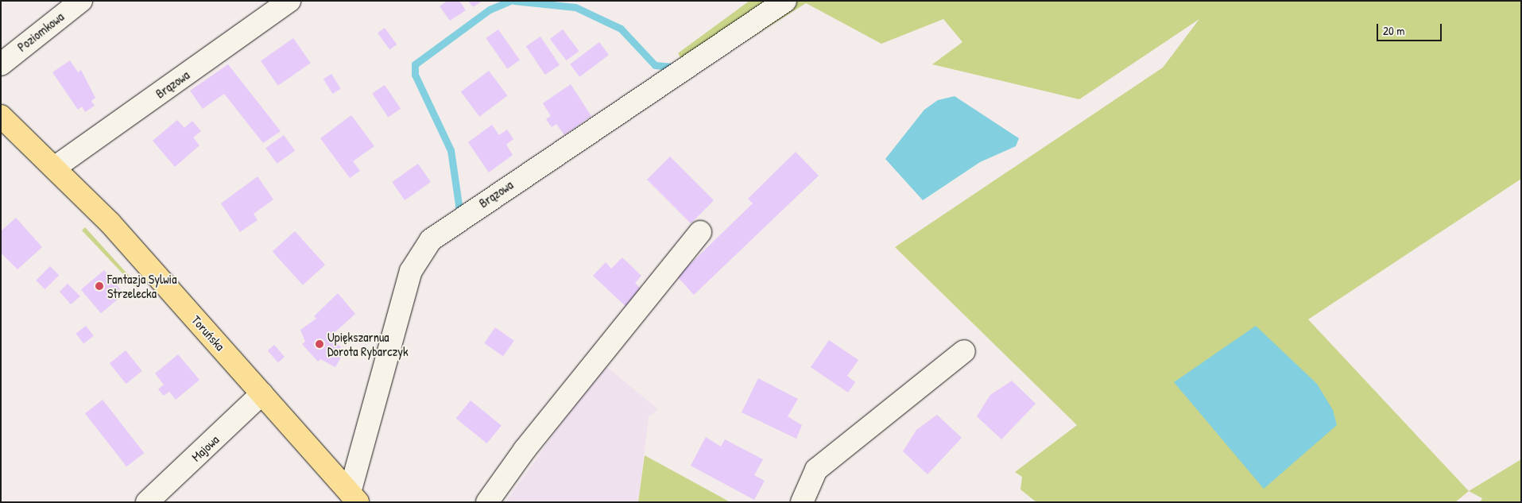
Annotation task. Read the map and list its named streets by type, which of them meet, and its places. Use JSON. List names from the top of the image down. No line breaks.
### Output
{"streets":{"main road":["Toruńska"],"street":["Poziomkowa","Brązowa","Majowa"]},"crossings":[["Brązowa","Toruńska"],["Toruńska","Majowa"]],"places":["Fantazja Sylwia Strzelecka","Upiększarnua Dorota Rybarczyk"],"scale_bar":"20 m"}
